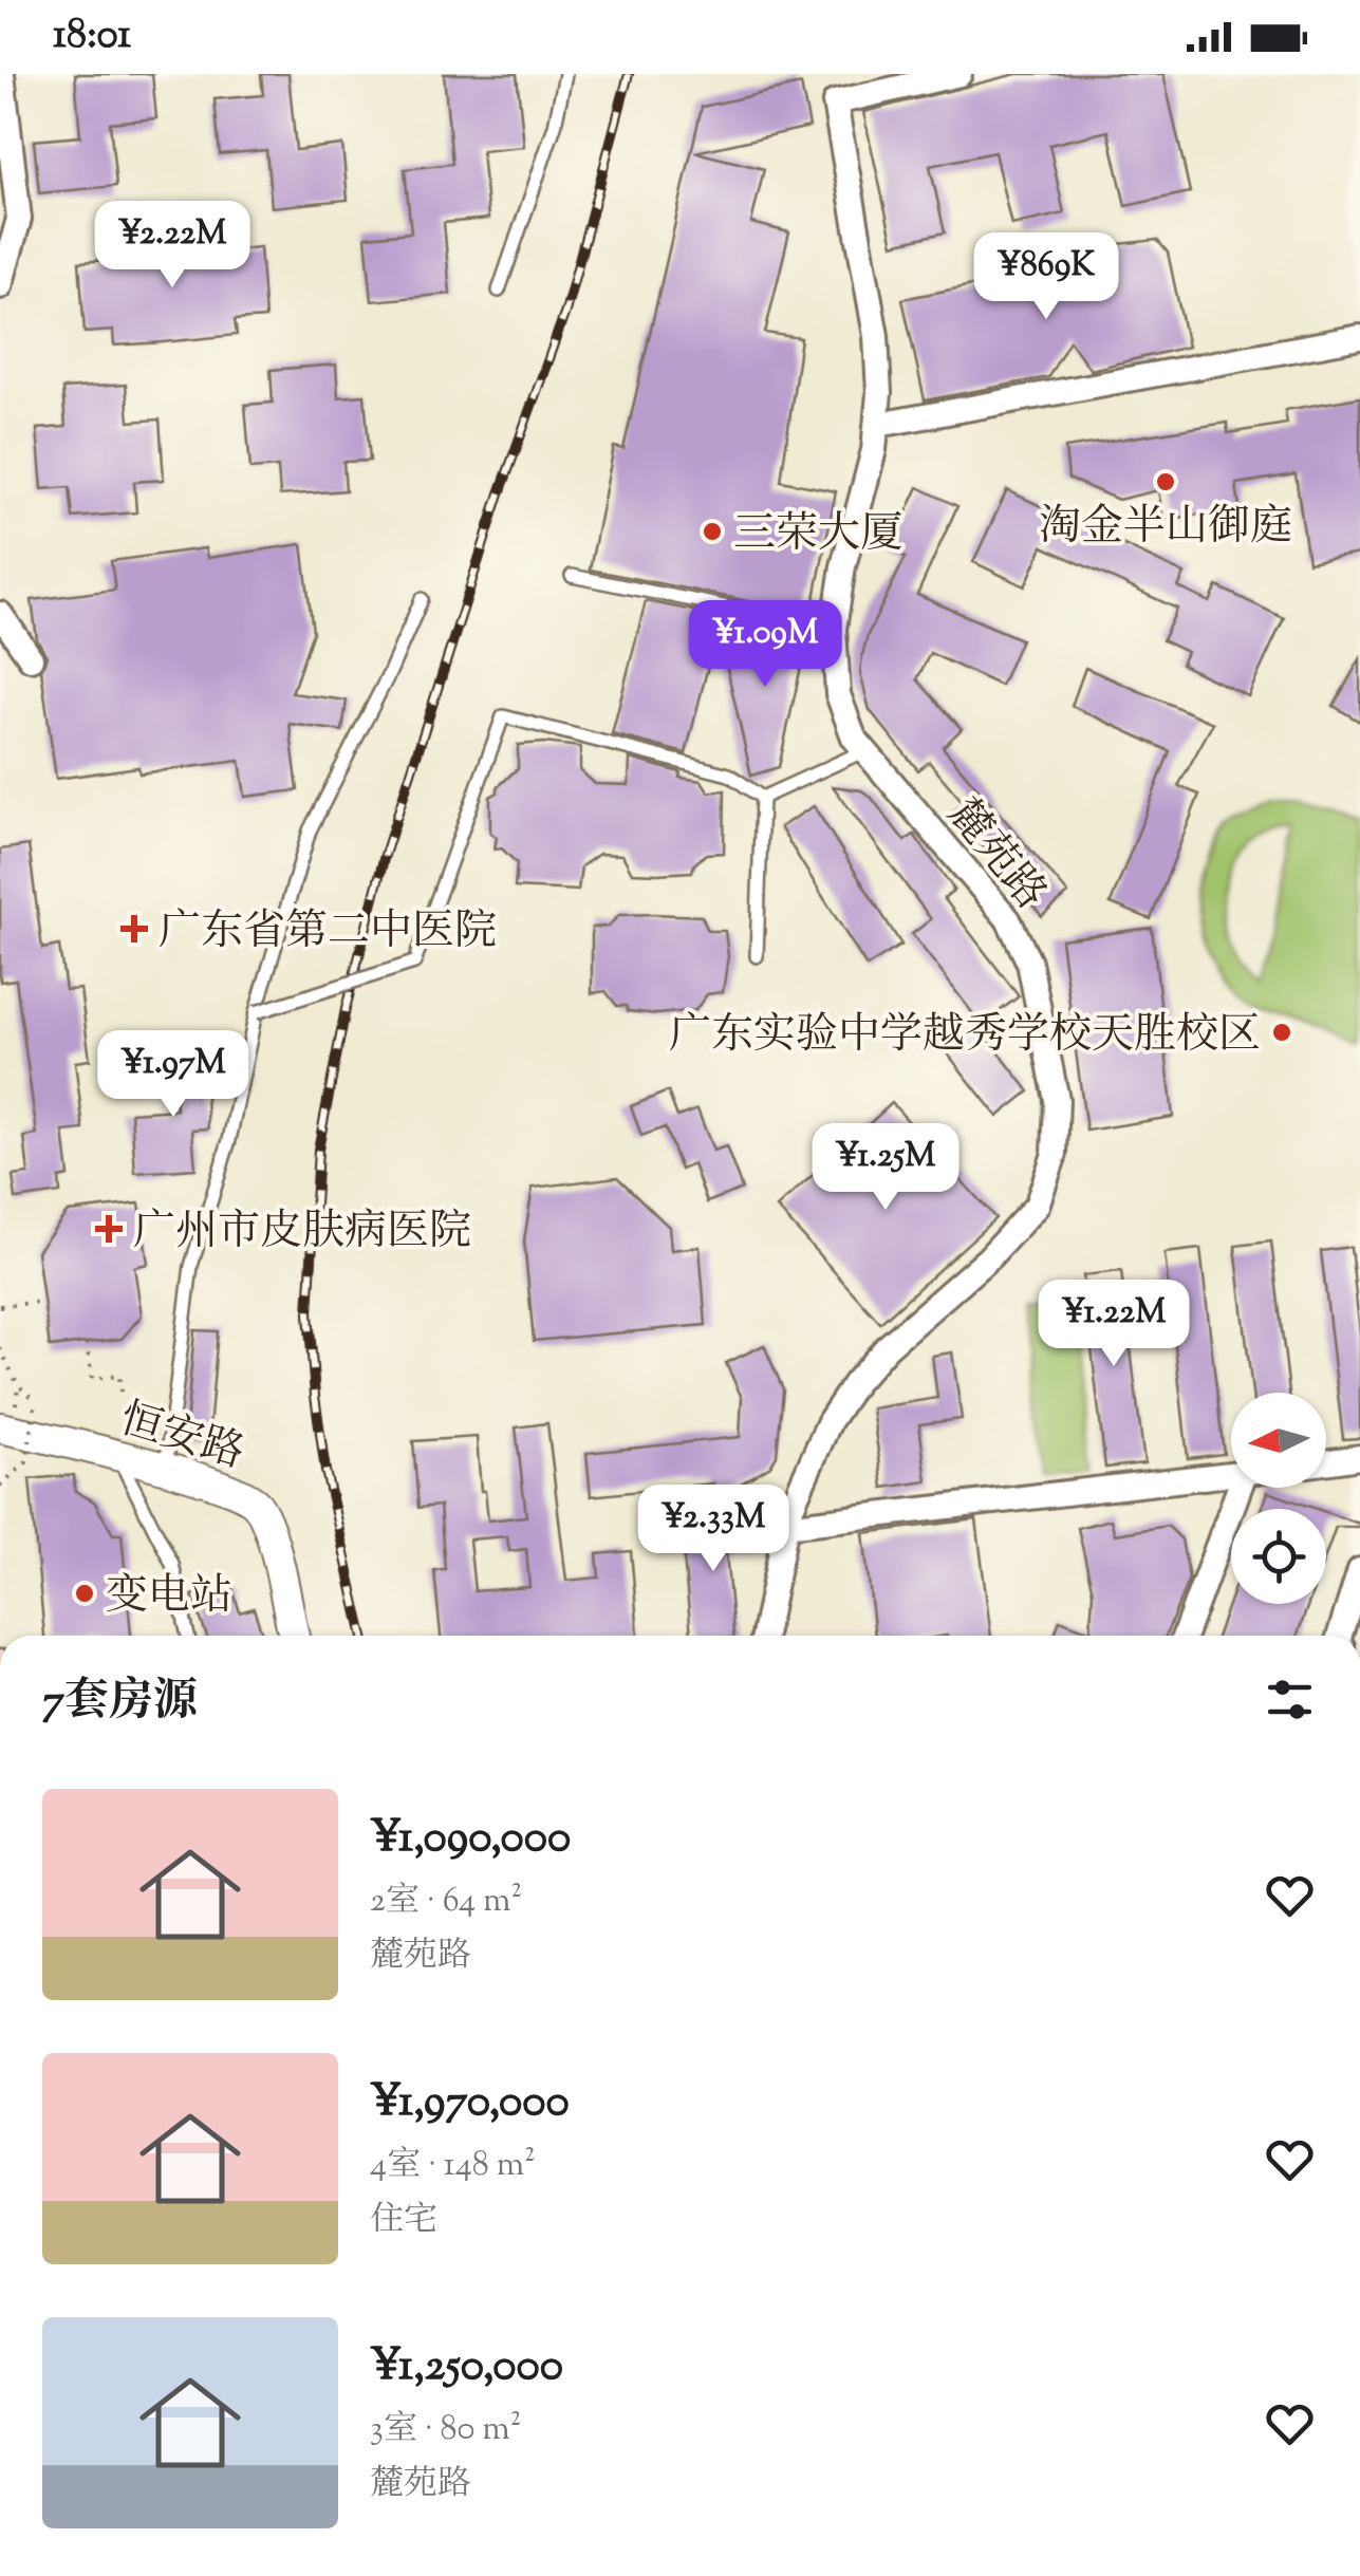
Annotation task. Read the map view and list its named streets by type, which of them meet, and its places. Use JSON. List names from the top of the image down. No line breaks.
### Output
{"streets":{"street":["麓苑路","恒安路"]},"places":{"other":["淘金半山御庭","三荣大厦","广东实验中学越秀学校天胜校区","变电站"],"health":["广东省第二中医院","广州市皮肤病医院"]},"north":"left","page":{"status":"18:01","price":["¥2.22M","¥869K","¥1.09M","¥1.97M","¥1.25M","¥1.22M","¥2.33M"],"heading":"7套房源","list":[{"name":"¥1,090,000","note":"2室 · 64 m² · 麓苑路"},{"name":"¥1,970,000","note":"4室 · 148 m² · 住宅"},{"name":"¥1,250,000","note":"3室 · 80 m² · 麓苑路"}]}}
